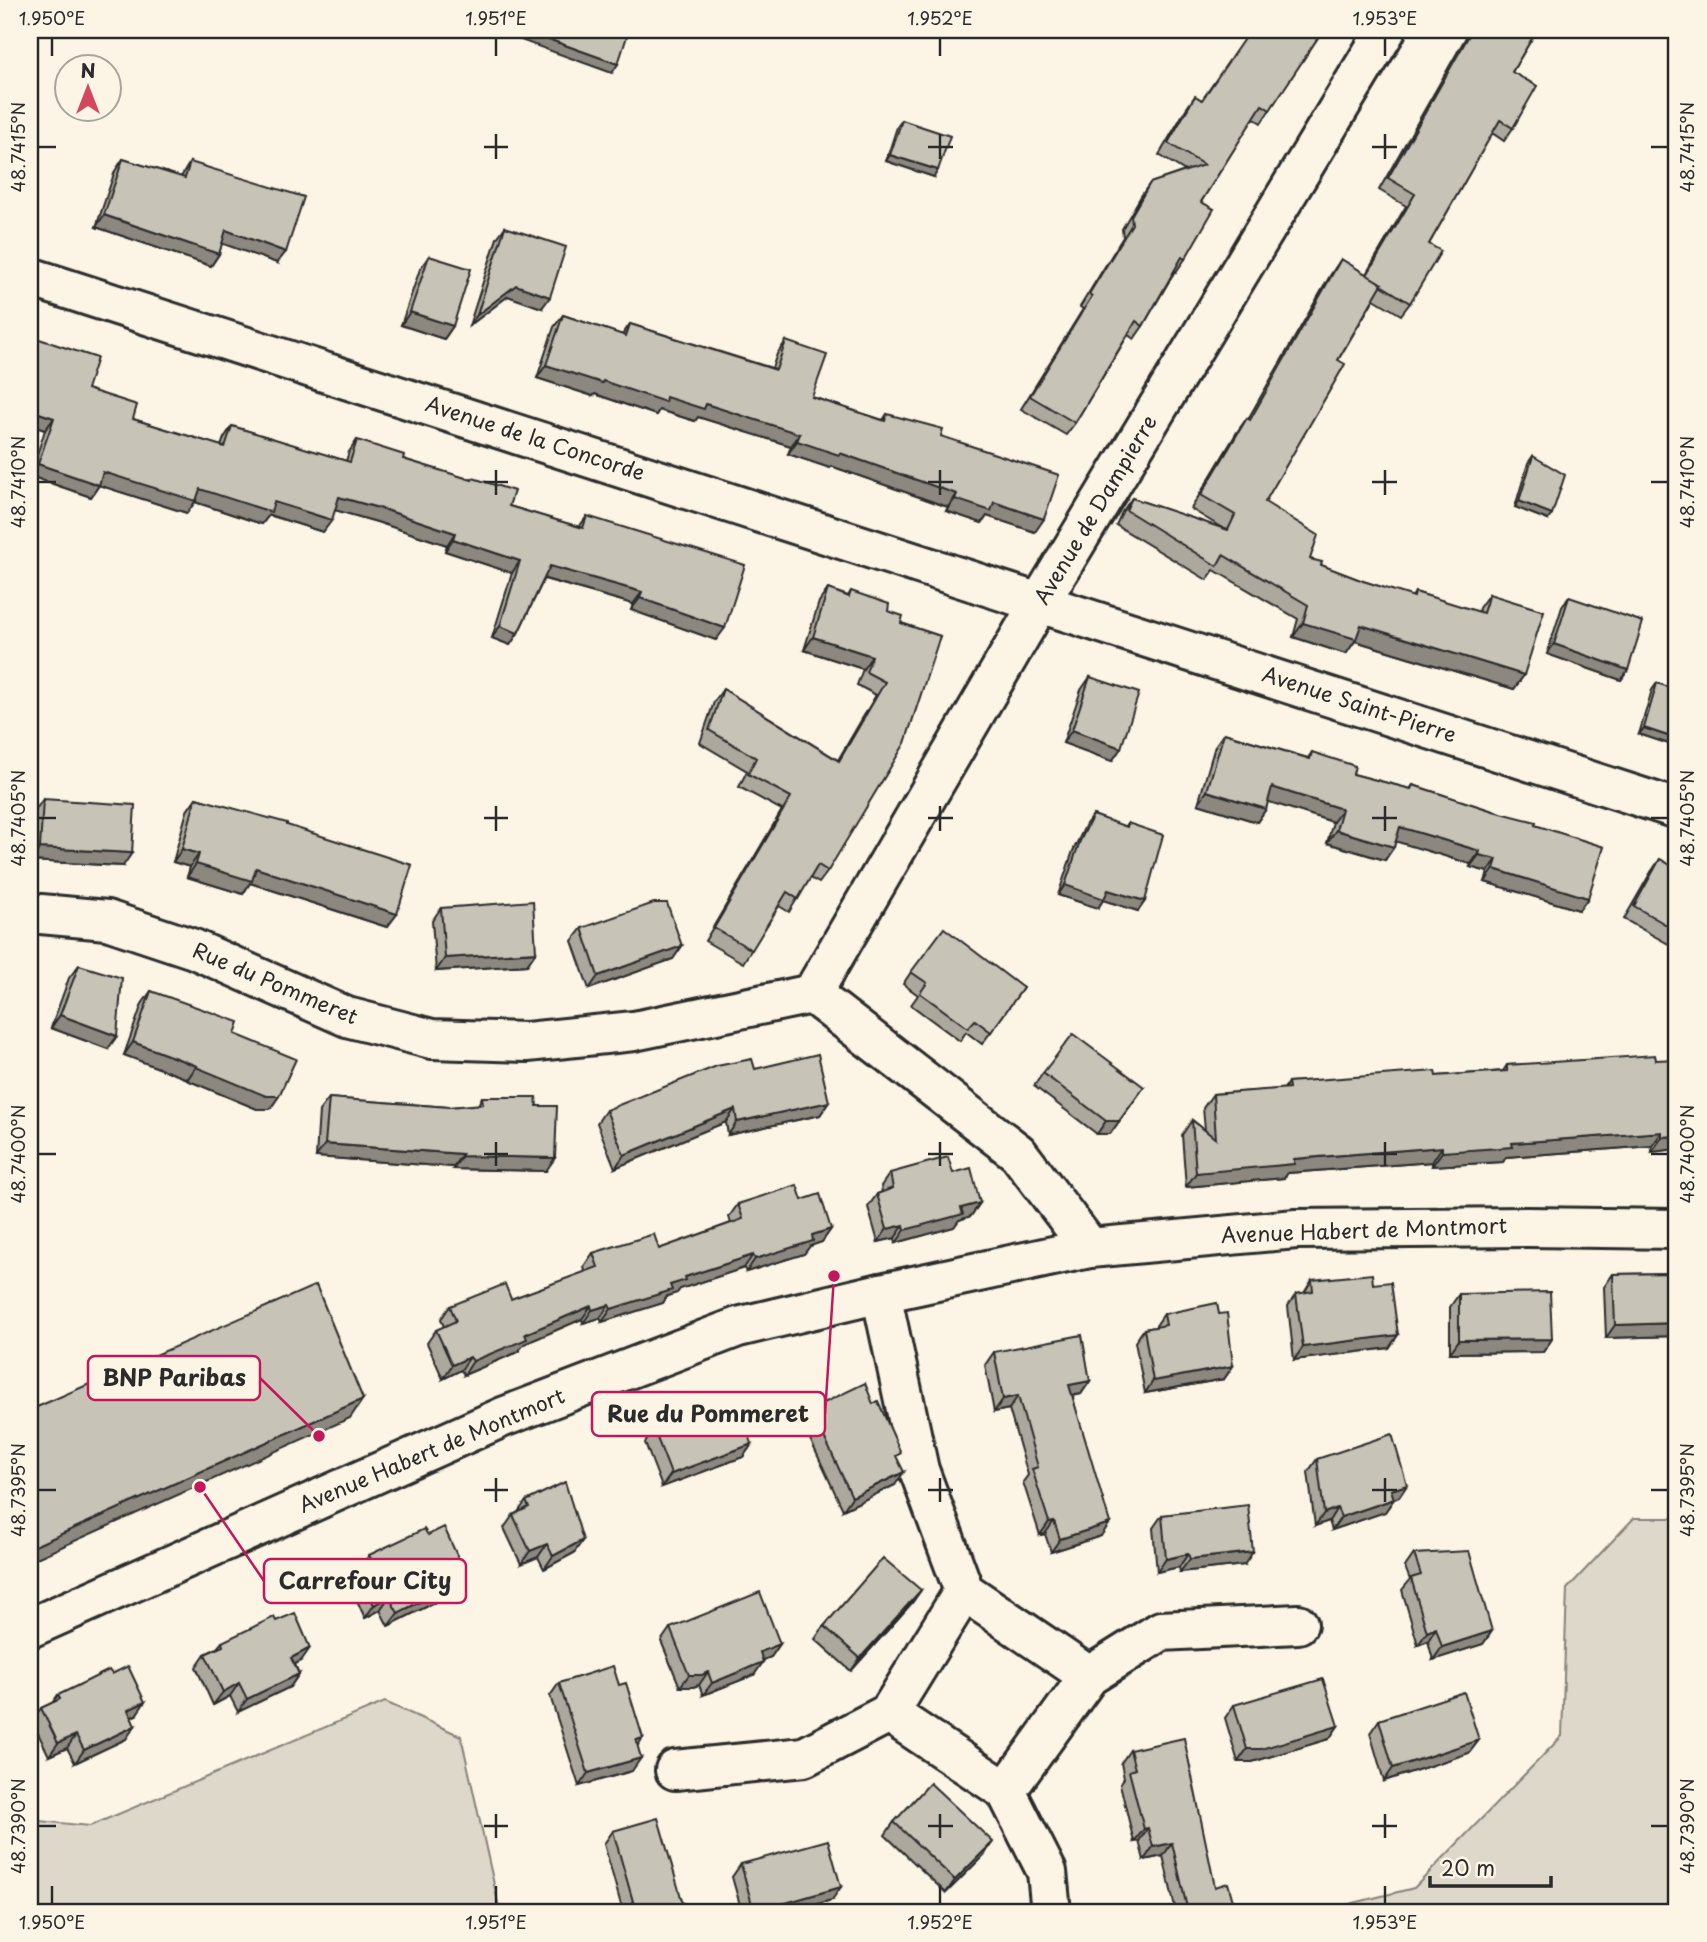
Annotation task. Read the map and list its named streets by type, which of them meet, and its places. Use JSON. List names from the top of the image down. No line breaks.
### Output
{"streets":{"street":["Avenue de la Concorde","Avenue de Dampierre","Avenue Saint-Pierre","Rue du Pommeret","Avenue Habert de Montmort"]},"crossings":[["Avenue de la Concorde","Avenue de Dampierre"],["Avenue de la Concorde","Avenue Saint-Pierre"],["Avenue de Dampierre","Avenue Saint-Pierre"],["Avenue de Dampierre","Rue du Pommeret"]],"places":["Rue du Pommeret","BNP Paribas","Carrefour City"],"scale_bar":"20 m","north":"top","coordinates":["1.950°E","1.951°E","1.952°E","1.953°E","48.7415°N","48.7410°N","48.7405°N","48.7400°N","48.7395°N","48.7390°N"]}
